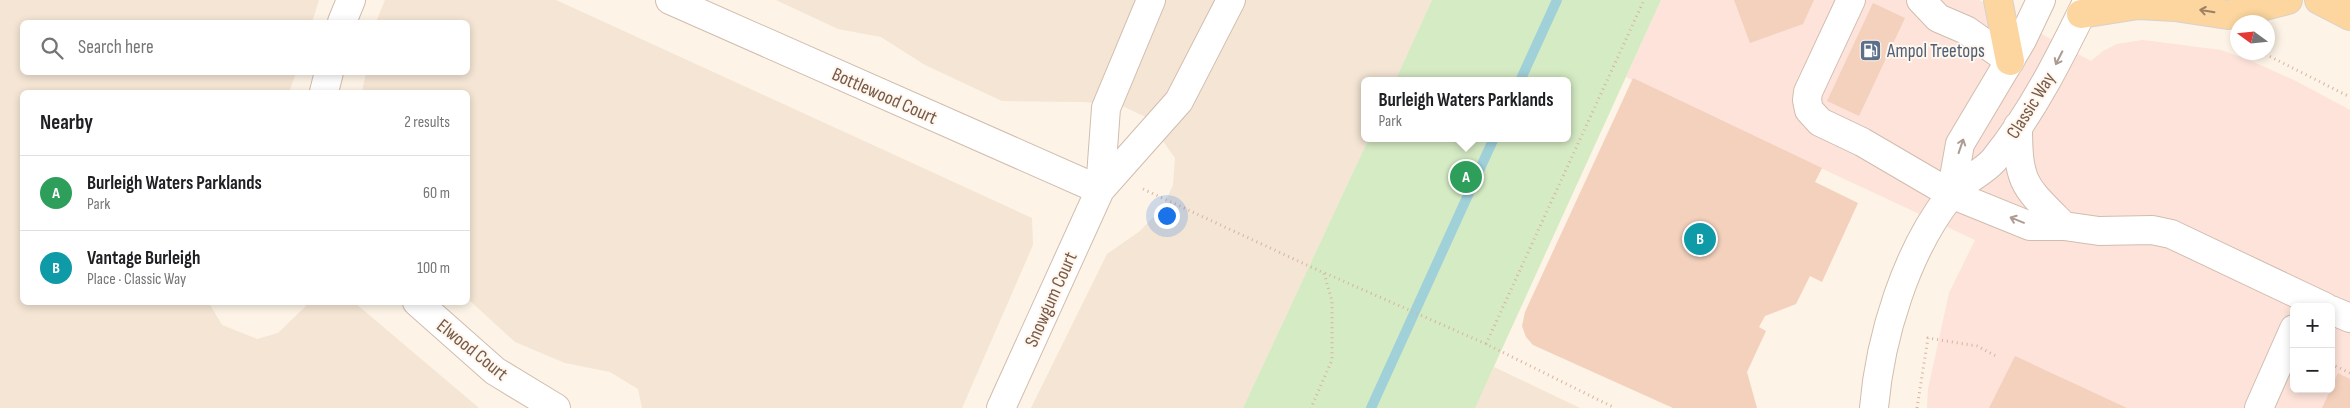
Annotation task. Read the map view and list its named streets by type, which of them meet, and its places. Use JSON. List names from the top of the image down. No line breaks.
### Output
{"streets":{"street":["Bottlewood Court","Classic Way","Snowgum Court","Elwood Court"]},"crossings":[["Bottlewood Court","Snowgum Court"]],"places":{"fuel station":["Ampol Treetops"]},"north":"left","page":{"search":"Search here","popup":["Burleigh Waters Parklands","Park"],"heading":["Nearby","2 results"],"list":[{"mark":"A","name":"Burleigh Waters Parklands","note":"Park","value":"60 m"},{"mark":"B","name":"Vantage Burleigh","note":"Place · Classic Way","value":"100 m"}],"pins":["A","B"],"map_buttons":["+","−"]}}
